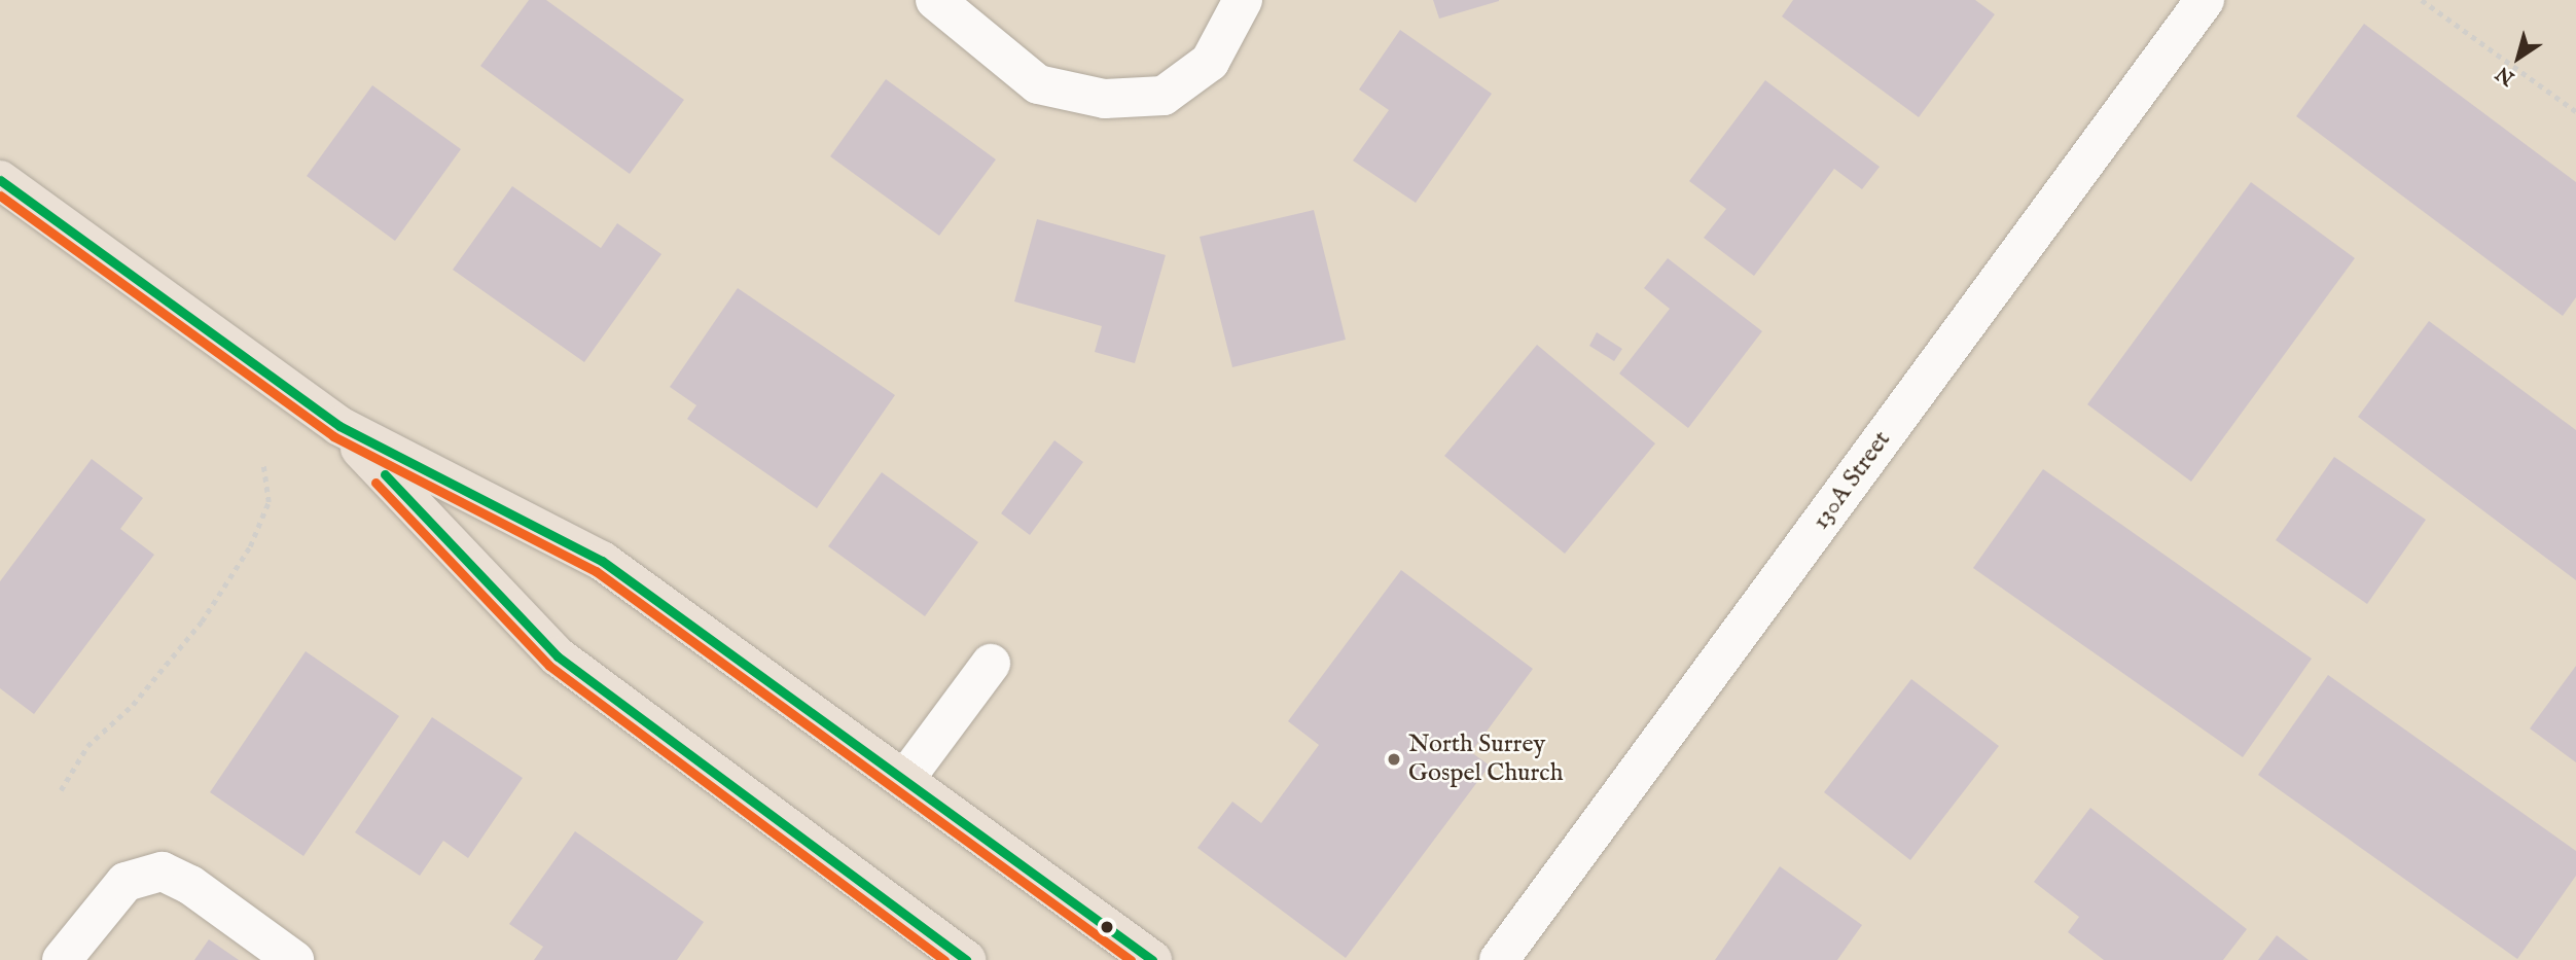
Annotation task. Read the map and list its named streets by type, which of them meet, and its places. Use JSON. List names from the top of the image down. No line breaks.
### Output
{"streets":{"street":["130A Street"]},"places":["North Surrey Gospel Church"],"north":"bottom left"}
